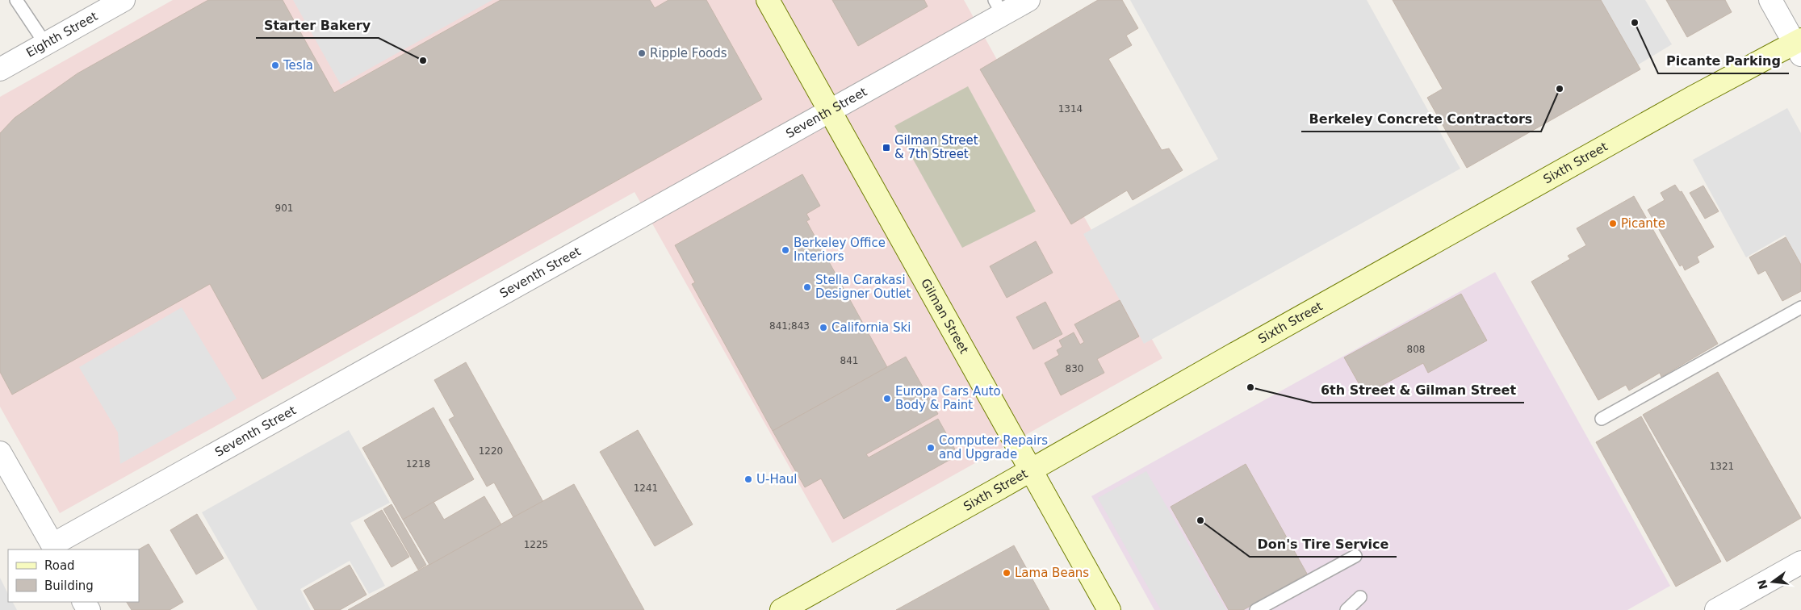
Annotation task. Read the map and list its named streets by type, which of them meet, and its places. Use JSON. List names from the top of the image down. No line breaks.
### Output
{"streets":{"street":["Eighth Street","Seventh Street","Sixth Street","Gilman Street"]},"crossings":[["Seventh Street","Gilman Street"],["Sixth Street","Gilman Street"]],"places":{"other":["Picante Parking","Ripple Foods","Starter Bakery","Tesla","Berkeley Concrete Contractors","Picante","Berkeley Office Interiors","Stella Carakasi Designer Outlet","California Ski","6th Street & Gilman Street","Europa Cars Auto Body & Paint","Computer Repairs and Upgrade","U-Haul","Don's Tire Service","Lama Beans"],"transit":["Gilman Street & 7th Street"]},"house_numbers":["1314","901","841;843","808","841","830","1220","1218","1321","1241","1225"],"legend":["Road","Building"],"north":"left"}
